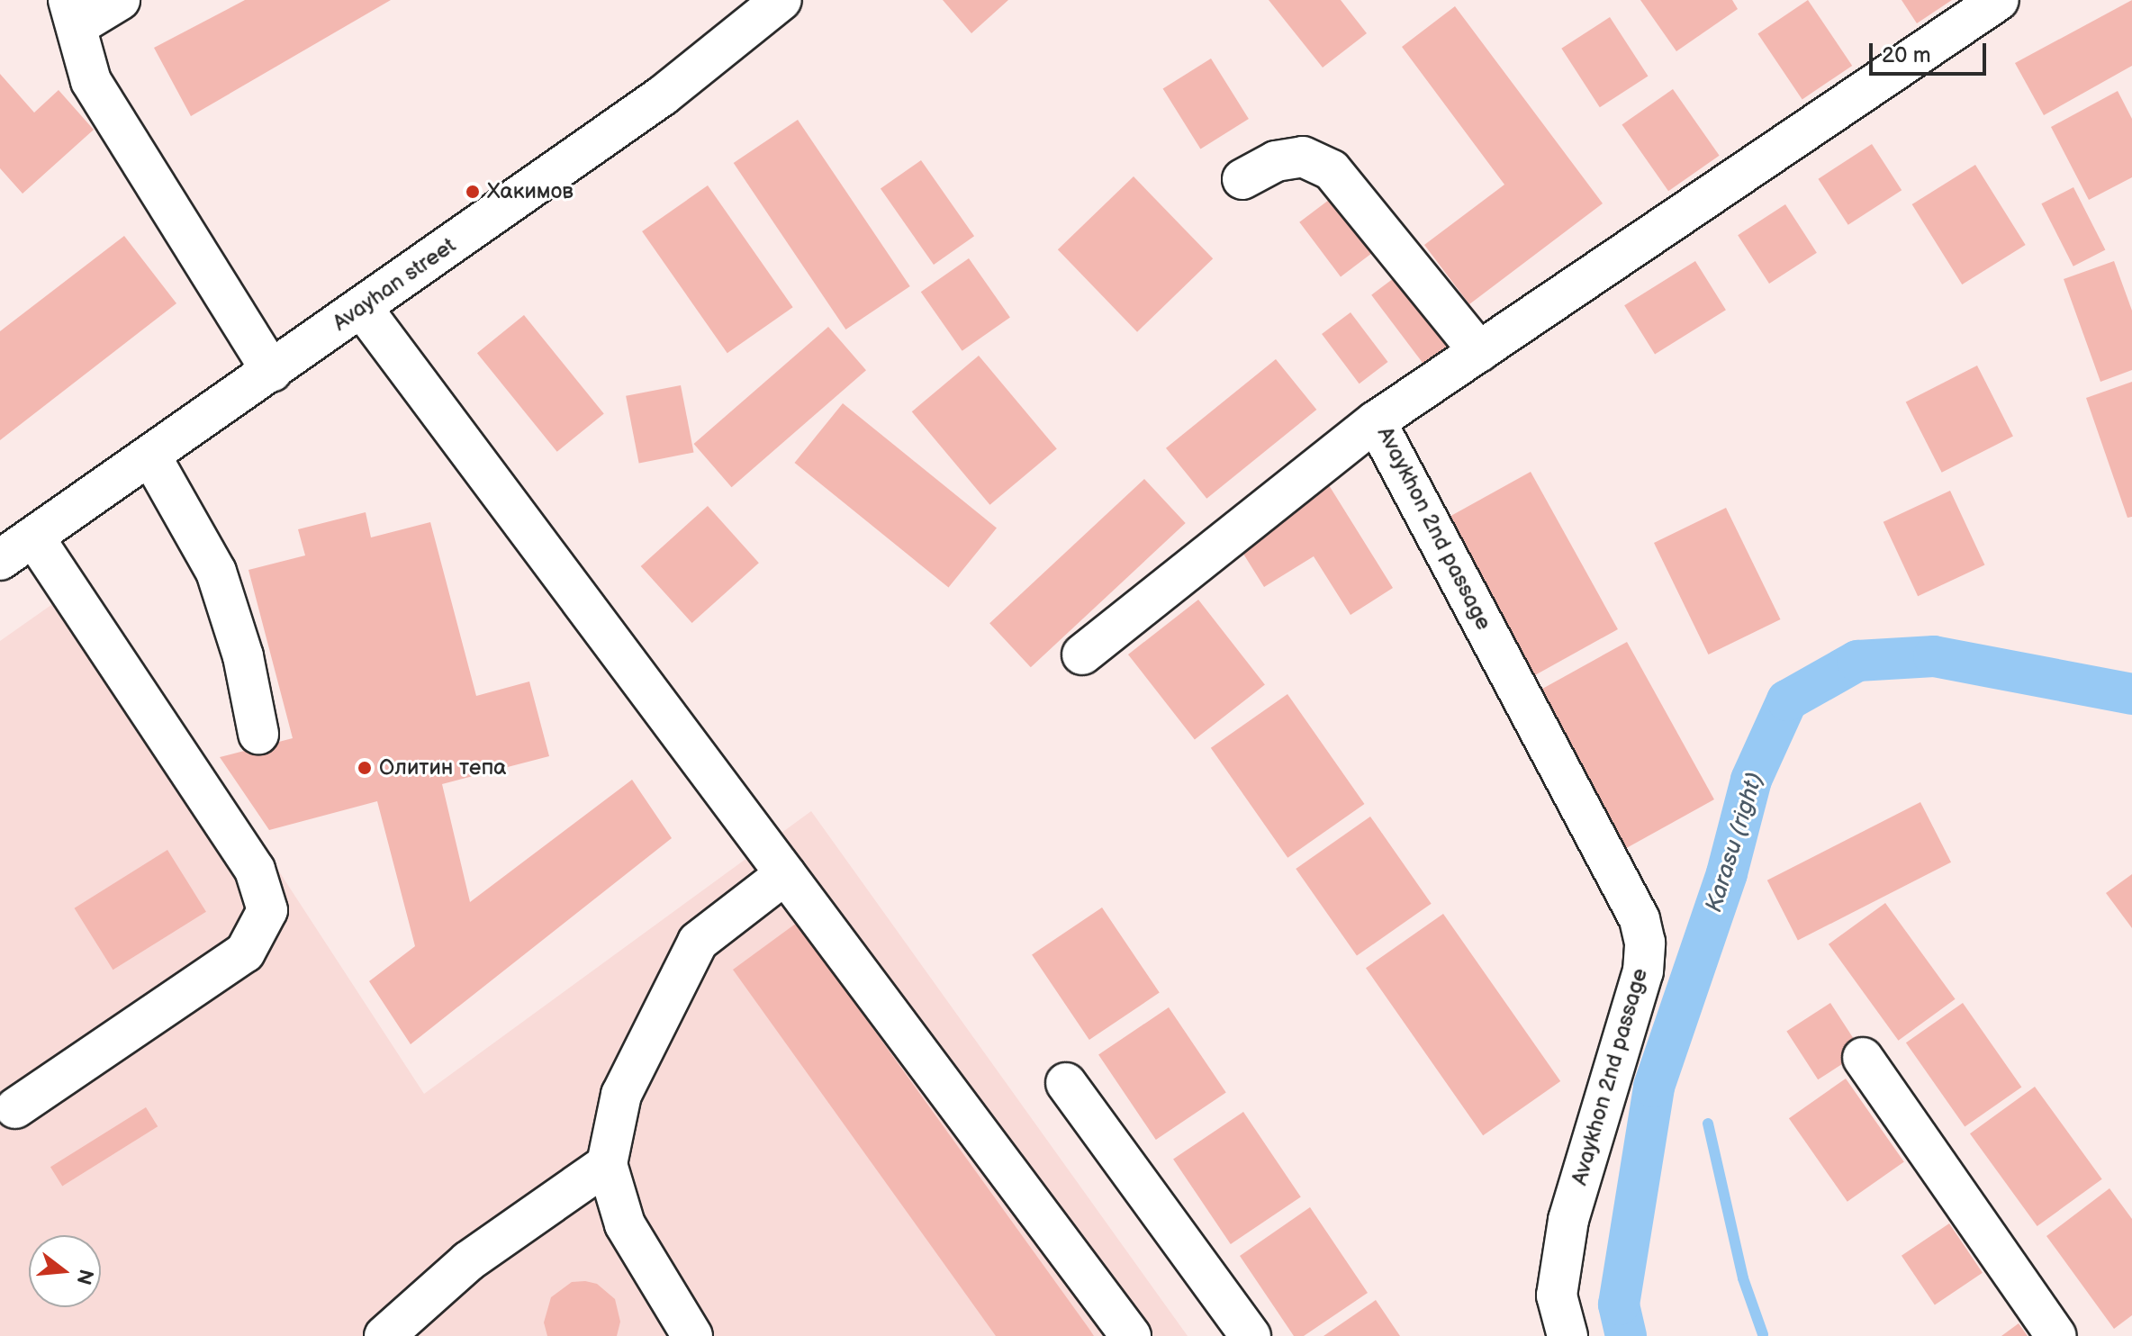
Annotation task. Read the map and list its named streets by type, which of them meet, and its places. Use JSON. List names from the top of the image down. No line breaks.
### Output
{"streets":{"street":["Avayhan street","Avaykhon 2nd passage"]},"water":["Karasu (right)"],"places":["Хакимов","Олитин тепа"],"scale_bar":"20 m","north":"right"}
